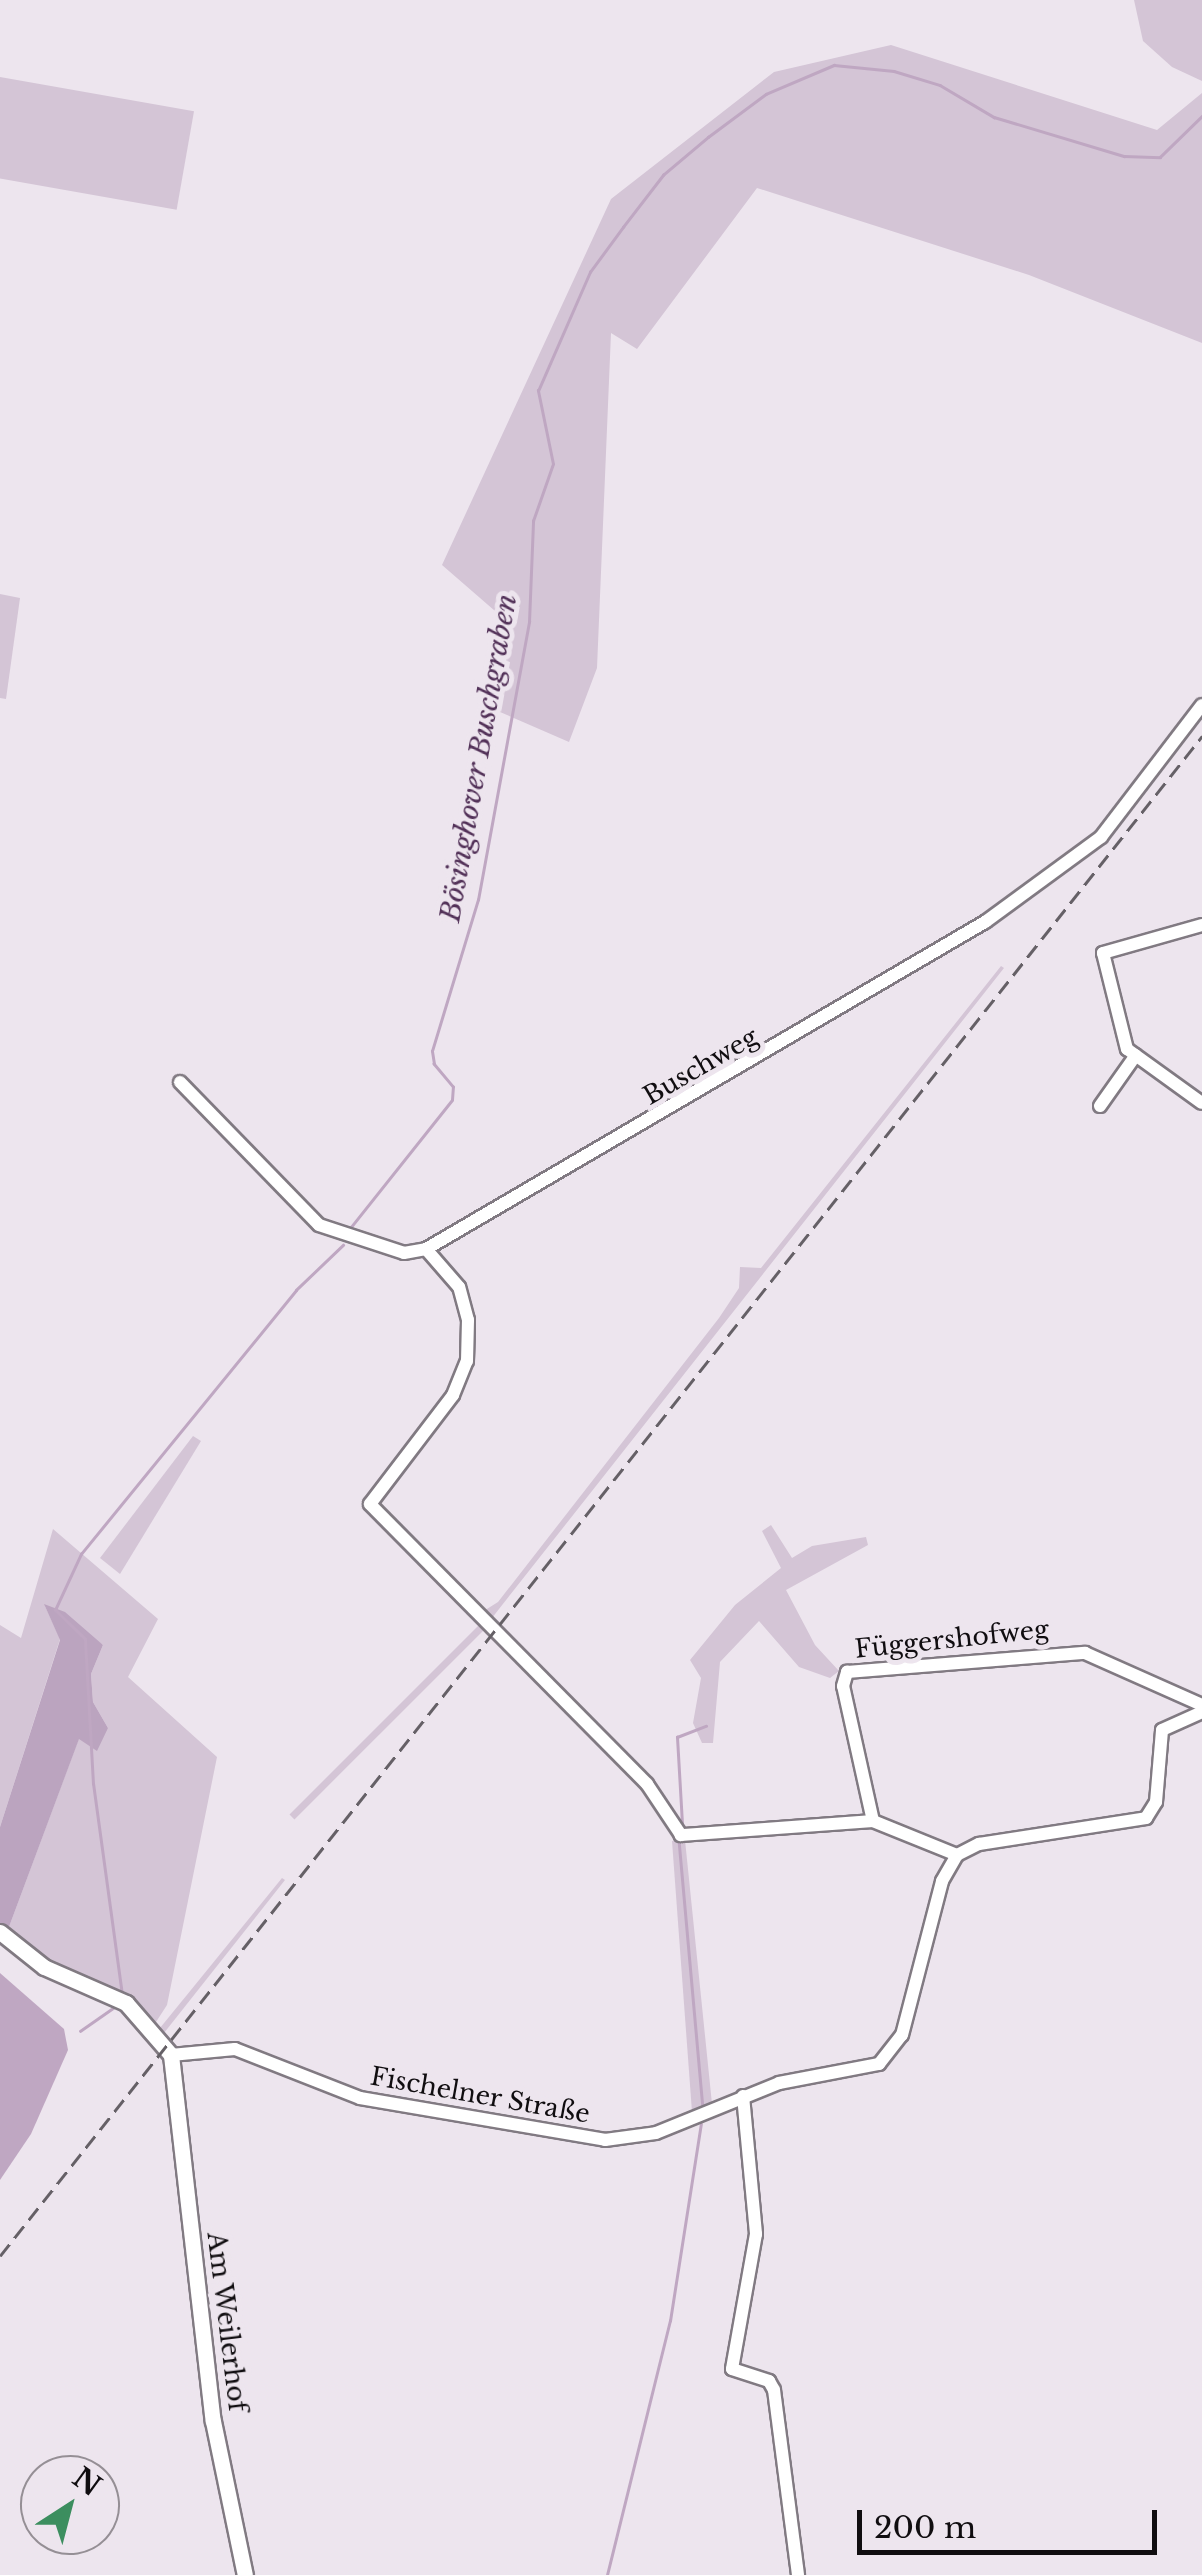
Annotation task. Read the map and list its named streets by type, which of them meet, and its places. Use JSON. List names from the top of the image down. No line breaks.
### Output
{"streets":{"street":["Buschweg","Függershofweg","Fischelner Straße","Am Weilerhof"]},"crossings":[["Fischelner Straße","Am Weilerhof"]],"water":["Bösinghover Buschgraben"],"scale_bar":"200 m","north":"top right"}
